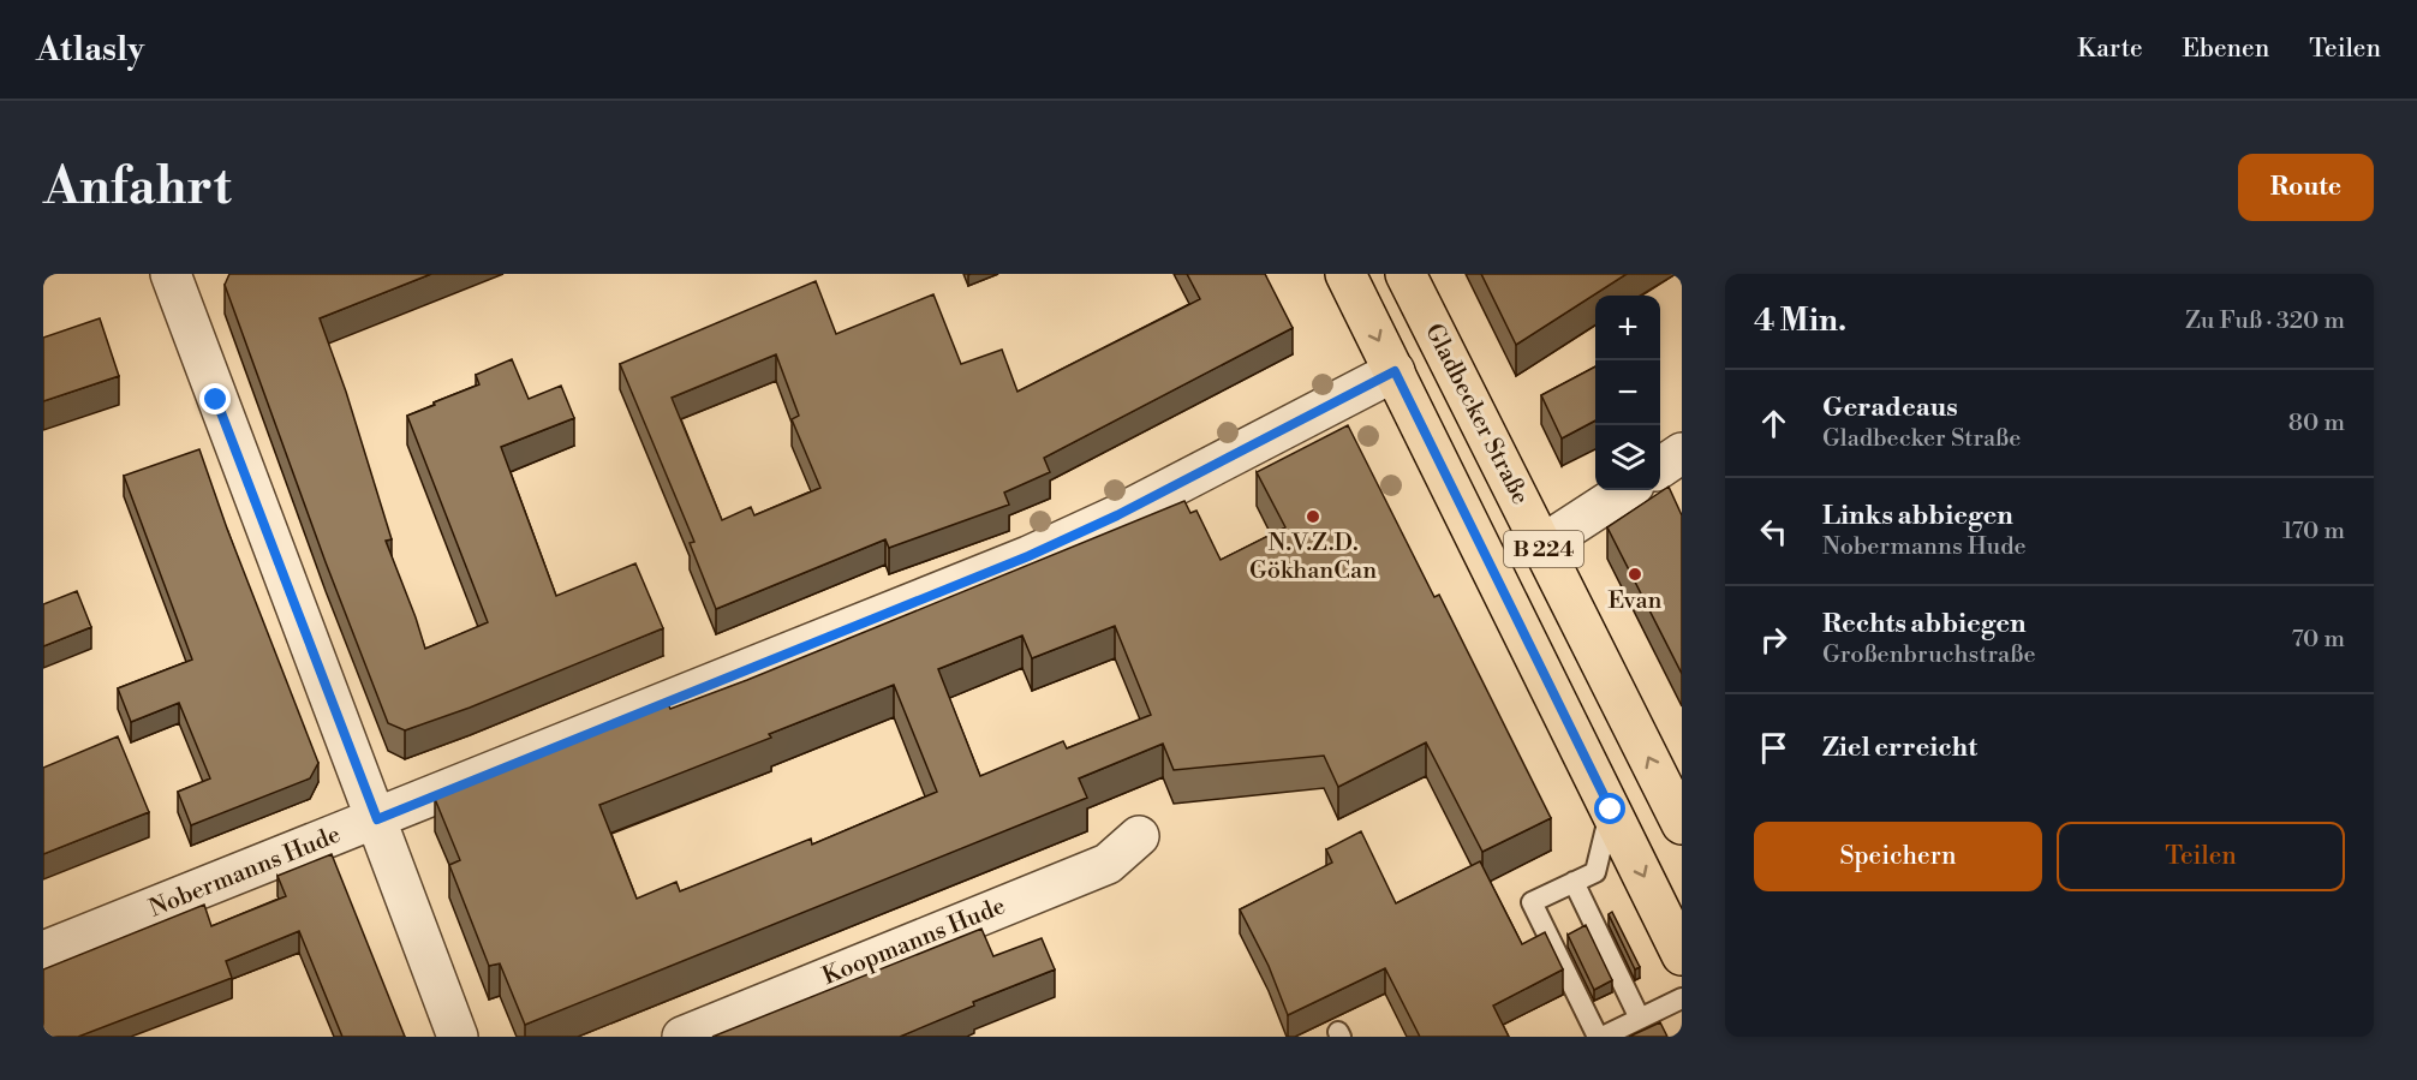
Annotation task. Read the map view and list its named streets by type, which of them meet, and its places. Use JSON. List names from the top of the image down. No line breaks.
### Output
{"streets":{"main road":["Gladbecker Straße","B 224"],"street":["Nobermanns Hude","Koopmanns Hude"]},"crossings":[["B 224","Nobermanns Hude"]],"places":["N.V.Z.D. GökhanCan","Evan"],"page":{"header":"Atlasly","nav":["Karte","Ebenen","Teilen"],"buttons":["Route",["Speichern","Teilen"]],"title":"Anfahrt","heading":["4 Min.","Zu Fuß · 320 m"],"map_buttons":["+","−"],"list":[["Geradeaus","Gladbecker Straße","80 m"],["Links abbiegen","Nobermanns Hude","170 m"],["Rechts abbiegen","Großenbruchstraße","70 m"],"Ziel erreicht"]}}
